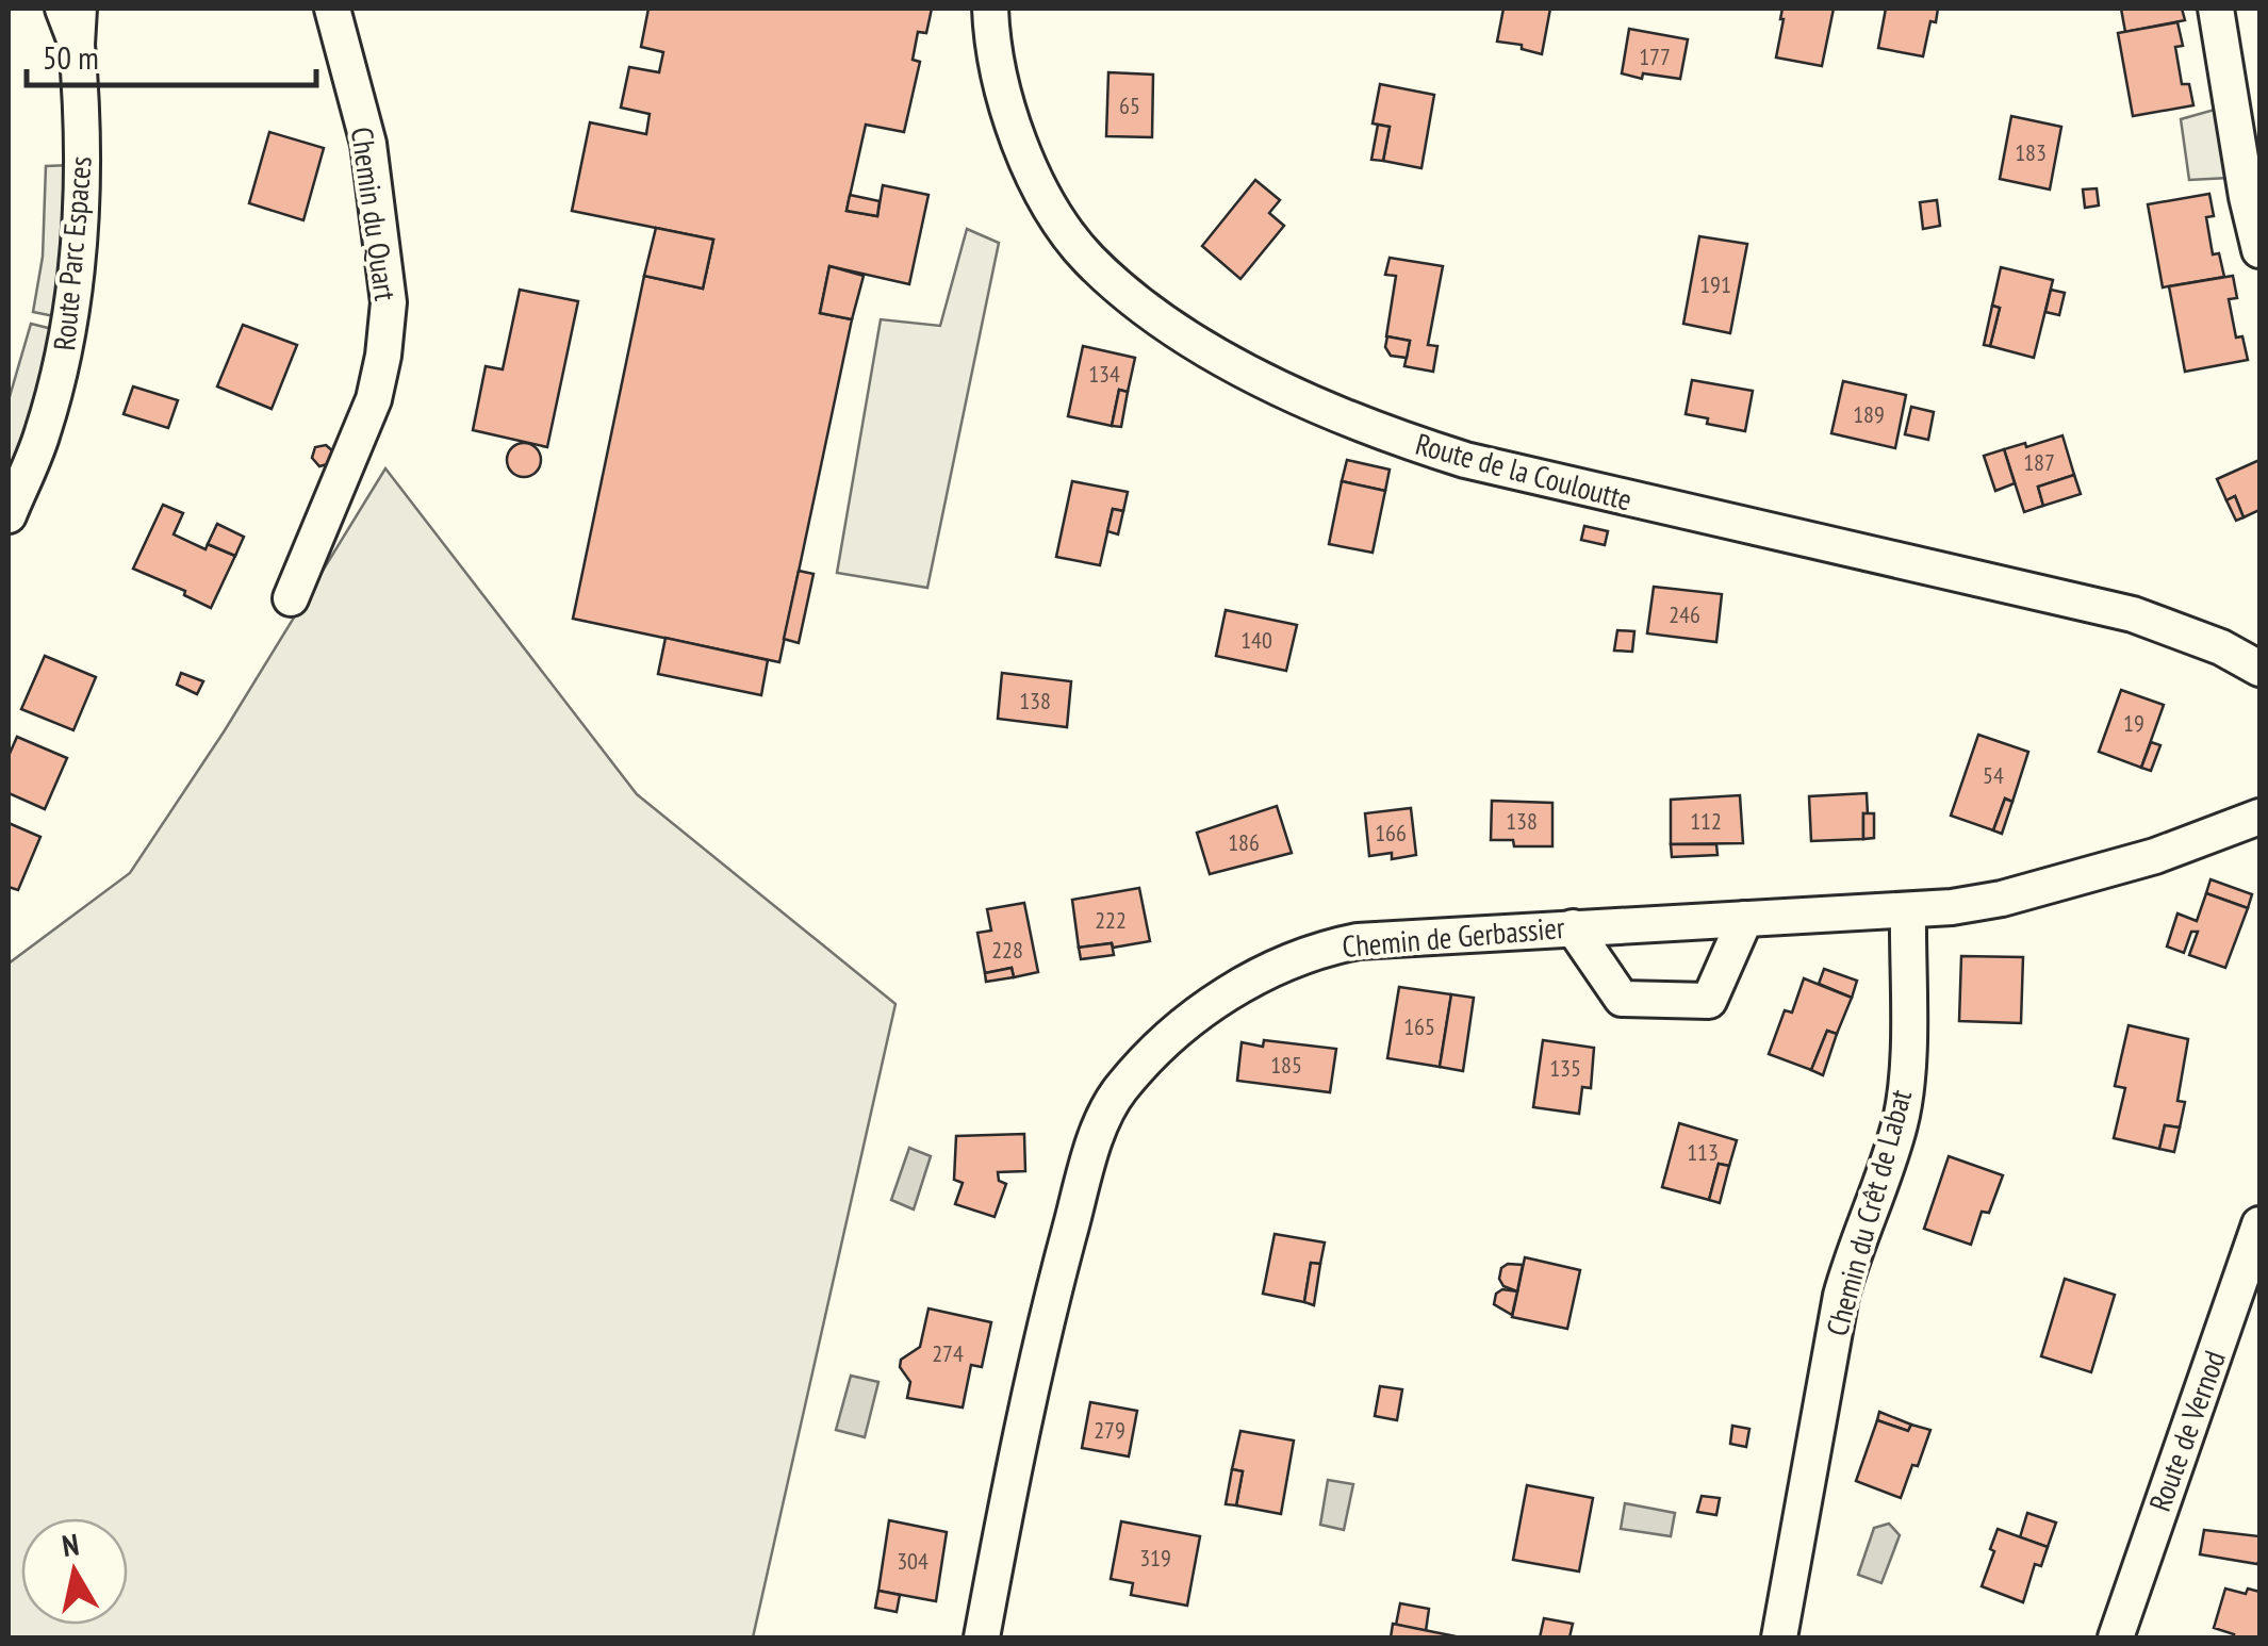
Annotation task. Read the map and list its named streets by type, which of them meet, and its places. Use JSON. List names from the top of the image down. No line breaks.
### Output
{"streets":{"street":["Chemin du Quart","Route Parc Espaces","Route de la Couloutte","Chemin de Gerbassier","Chemin du Crêt de Labat","Route de Vernod"]},"crossings":[["Chemin de Gerbassier","Chemin du Crêt de Labat"]],"house_numbers":["177","65","183","191","134","189","187","246","140","138","19","54","138","112","166","186","222","228","165","185","135","113","274","279","319","304"],"scale_bar":"50 m","north":"top"}
